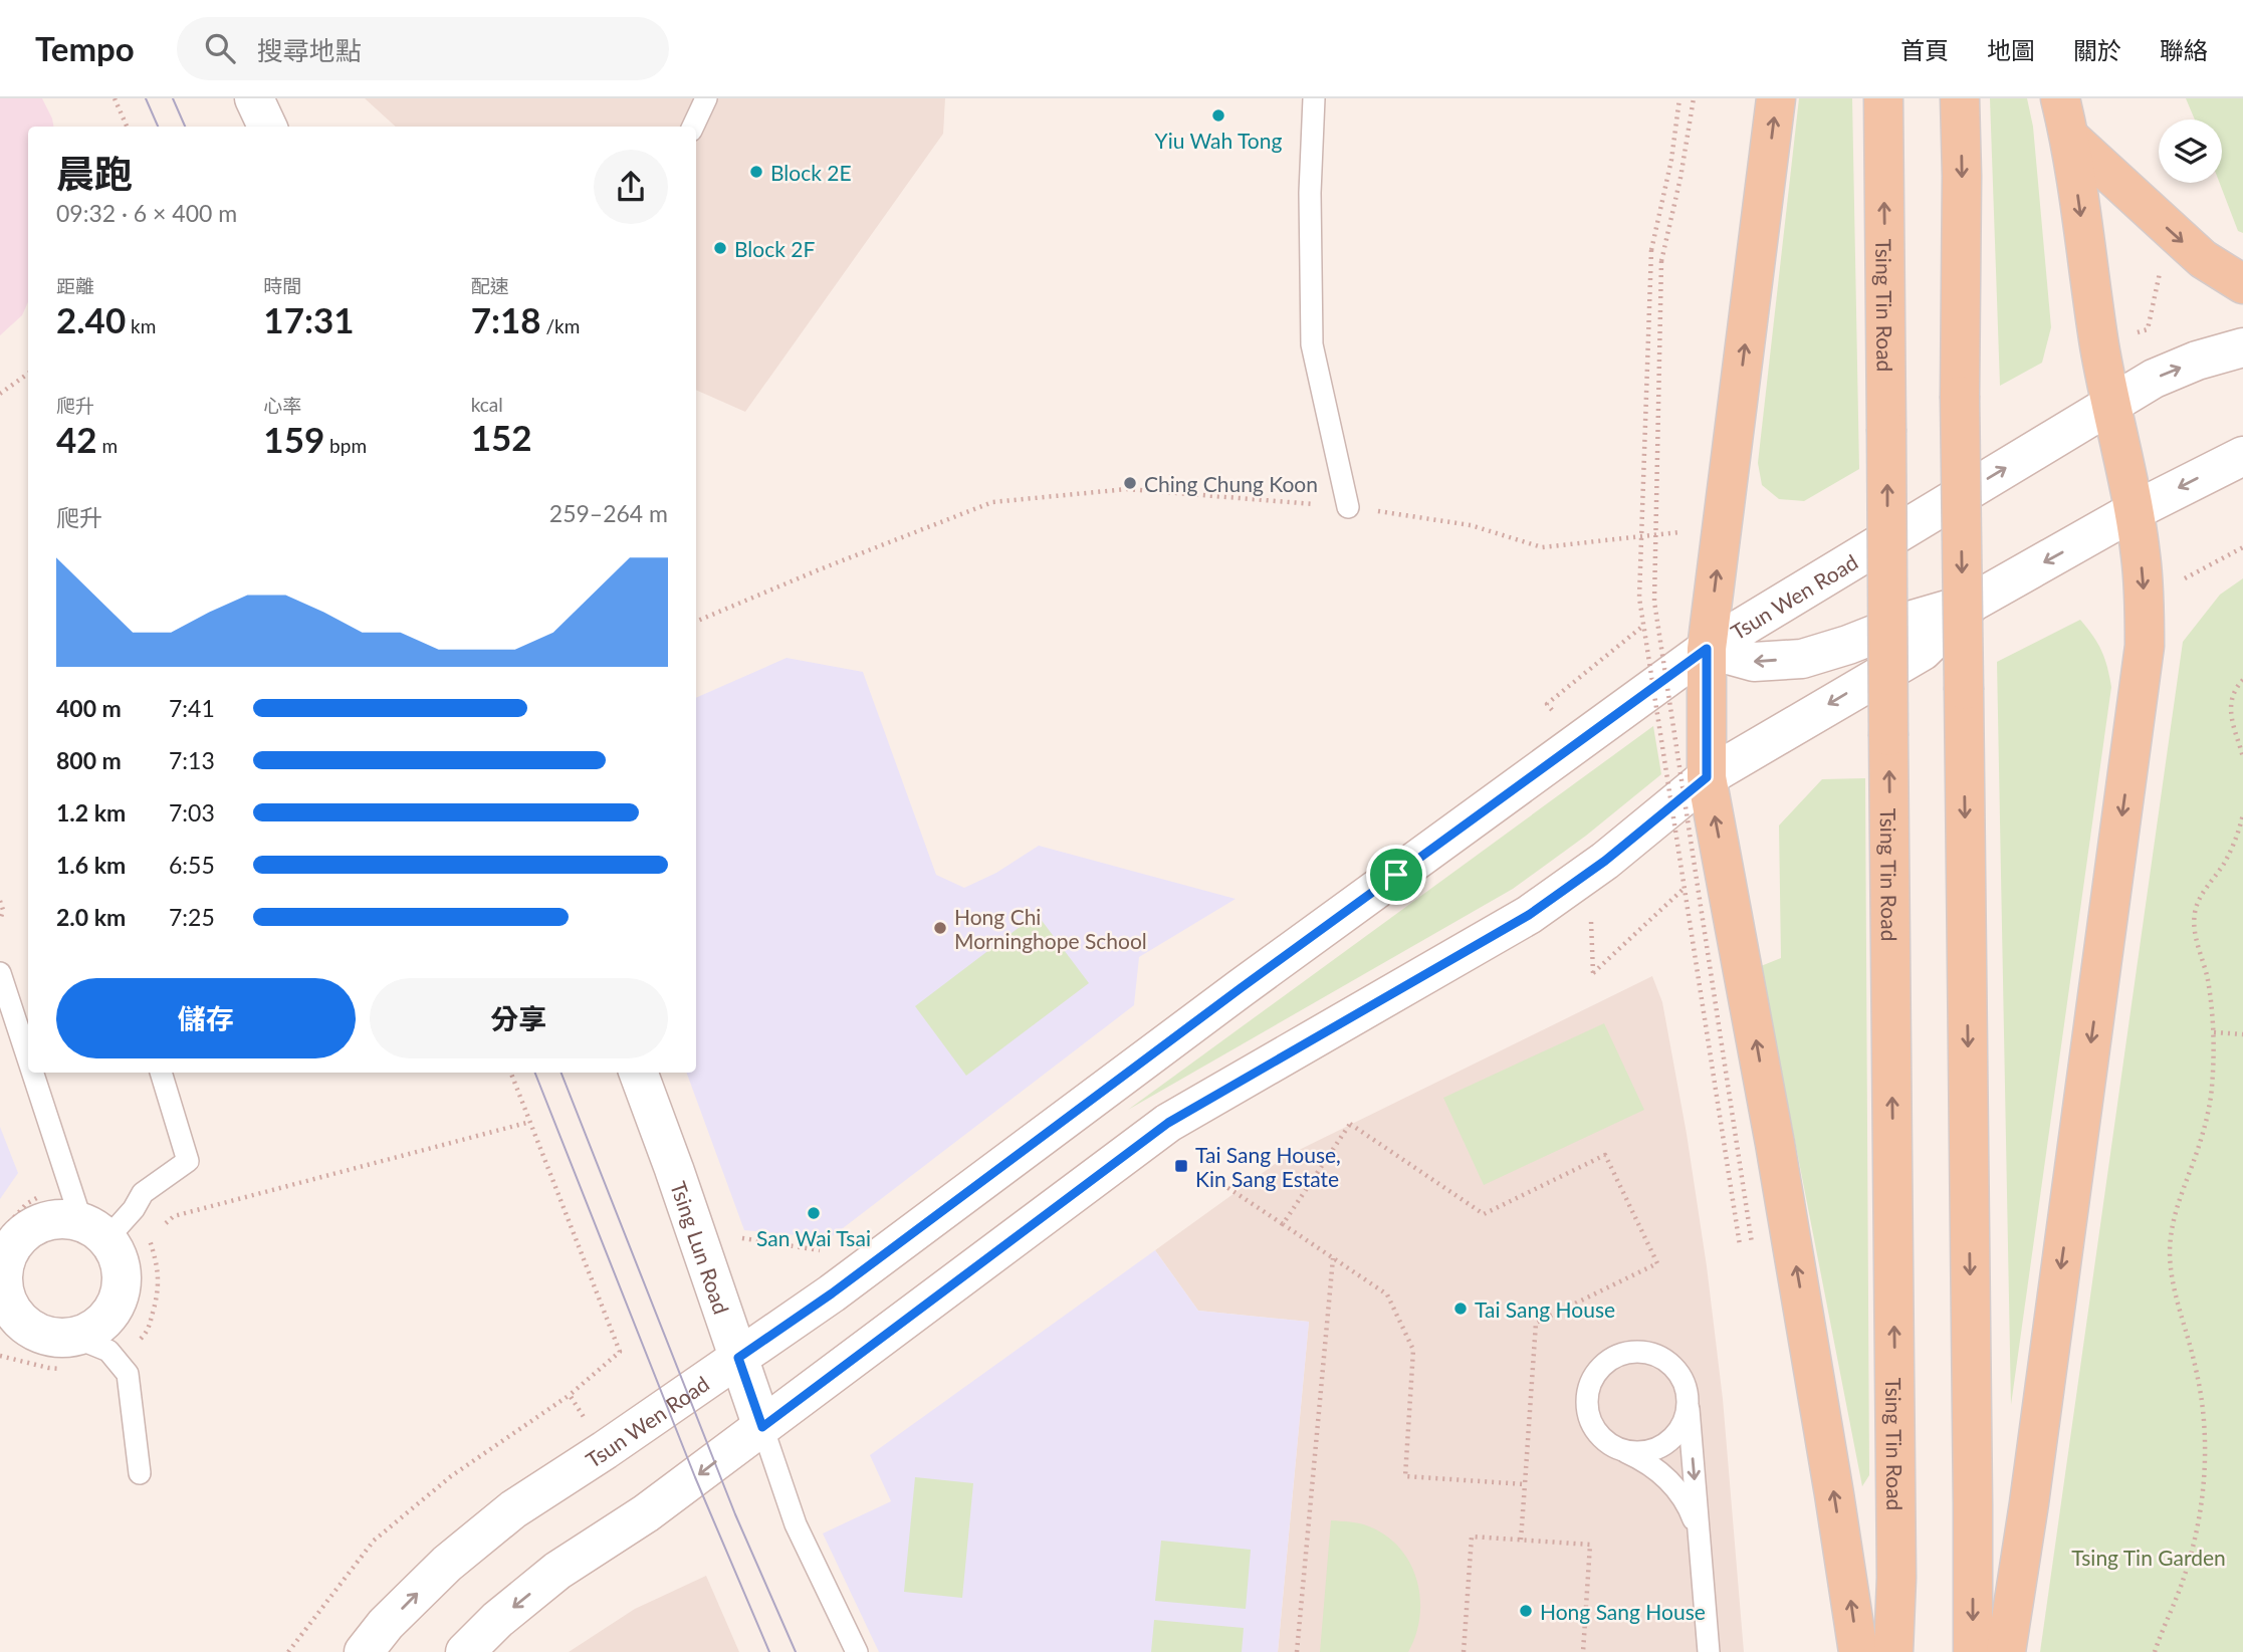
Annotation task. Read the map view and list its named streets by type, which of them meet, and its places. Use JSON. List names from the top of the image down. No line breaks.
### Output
{"streets":{"main road":["Tsing Tin Road","Tsun Wen Road","Tsing Lun Road"]},"crossings":[["Tsun Wen Road","Tsing Lun Road"]],"parks":["Tsing Tin Garden"],"places":{"other":["Yiu Wah Tong","Block 2E","Block 2F","Ching Chung Koon","Hong Chi Morninghope School","San Wai Tsai","Tai Sang House","Hong Sang House"],"transit":["Tai Sang House, Kin Sang Estate"]},"page":{"header":"Tempo","search":"搜尋地點","nav":["首頁","地圖","關於","聯絡"],"heading":["晨跑","09:32 · 6 × 400 m"],"stats":[["距離","2.40 km"],["時間","17:31"],["配速","7:18 /km"],["爬升","42 m"],["心率","159 bpm"],["kcal","152"]],"chart":["爬升","259–264 m"],"list":[{"name":"400 m","note":"7:41"},{"name":"800 m","note":"7:13"},{"name":"1.2 km","note":"7:03"},{"name":"1.6 km","note":"6:55"},{"name":"2.0 km","note":"7:25"}],"buttons":["儲存","分享"]}}
